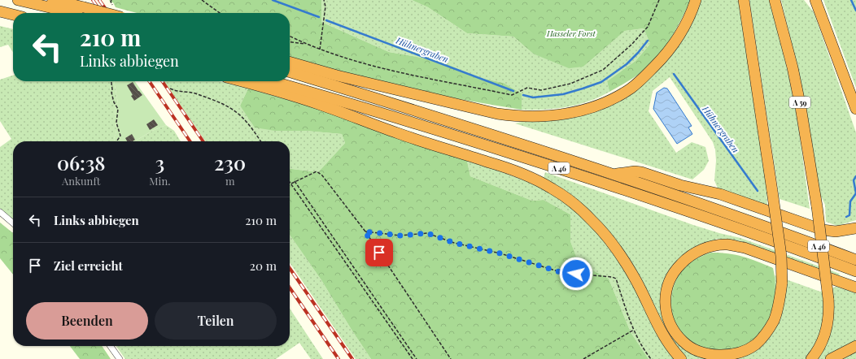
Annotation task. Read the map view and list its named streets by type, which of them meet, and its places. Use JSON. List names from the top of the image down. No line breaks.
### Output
{"streets":{"highway":["A 59","A 46"]},"water":["Hühnergraben"],"parks":["Hasseler Forst"],"page":{"turn":["210 m","Links abbiegen"],"eta":["06:38","Ankunft","3","Min.","230","m"],"list":[{"name":"Links abbiegen","value":"210 m"},{"name":"Ziel erreicht","value":"20 m"}],"buttons":["Beenden","Teilen"]}}
